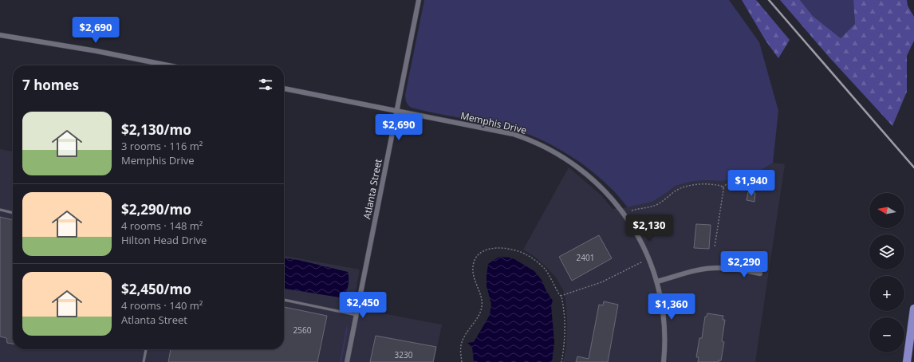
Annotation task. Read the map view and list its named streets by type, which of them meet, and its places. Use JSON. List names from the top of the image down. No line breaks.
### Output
{"streets":{"street":["Memphis Drive","Atlanta Street"]},"crossings":[["Memphis Drive","Atlanta Street"]],"house_numbers":["2401","2560","3230"],"north":"left","page":{"price":["$2,690","$2,690","$1,940","$2,130","$2,290","$2,450","$1,360"],"heading":"7 homes","list":[{"name":"$2,130/mo","note":"3 rooms · 116 m² · Memphis Drive"},{"name":"$2,290/mo","note":"4 rooms · 148 m² · Hilton Head Drive"},{"name":"$2,450/mo","note":"4 rooms · 140 m² · Atlanta Street"}],"map_buttons":["+","−"]}}
